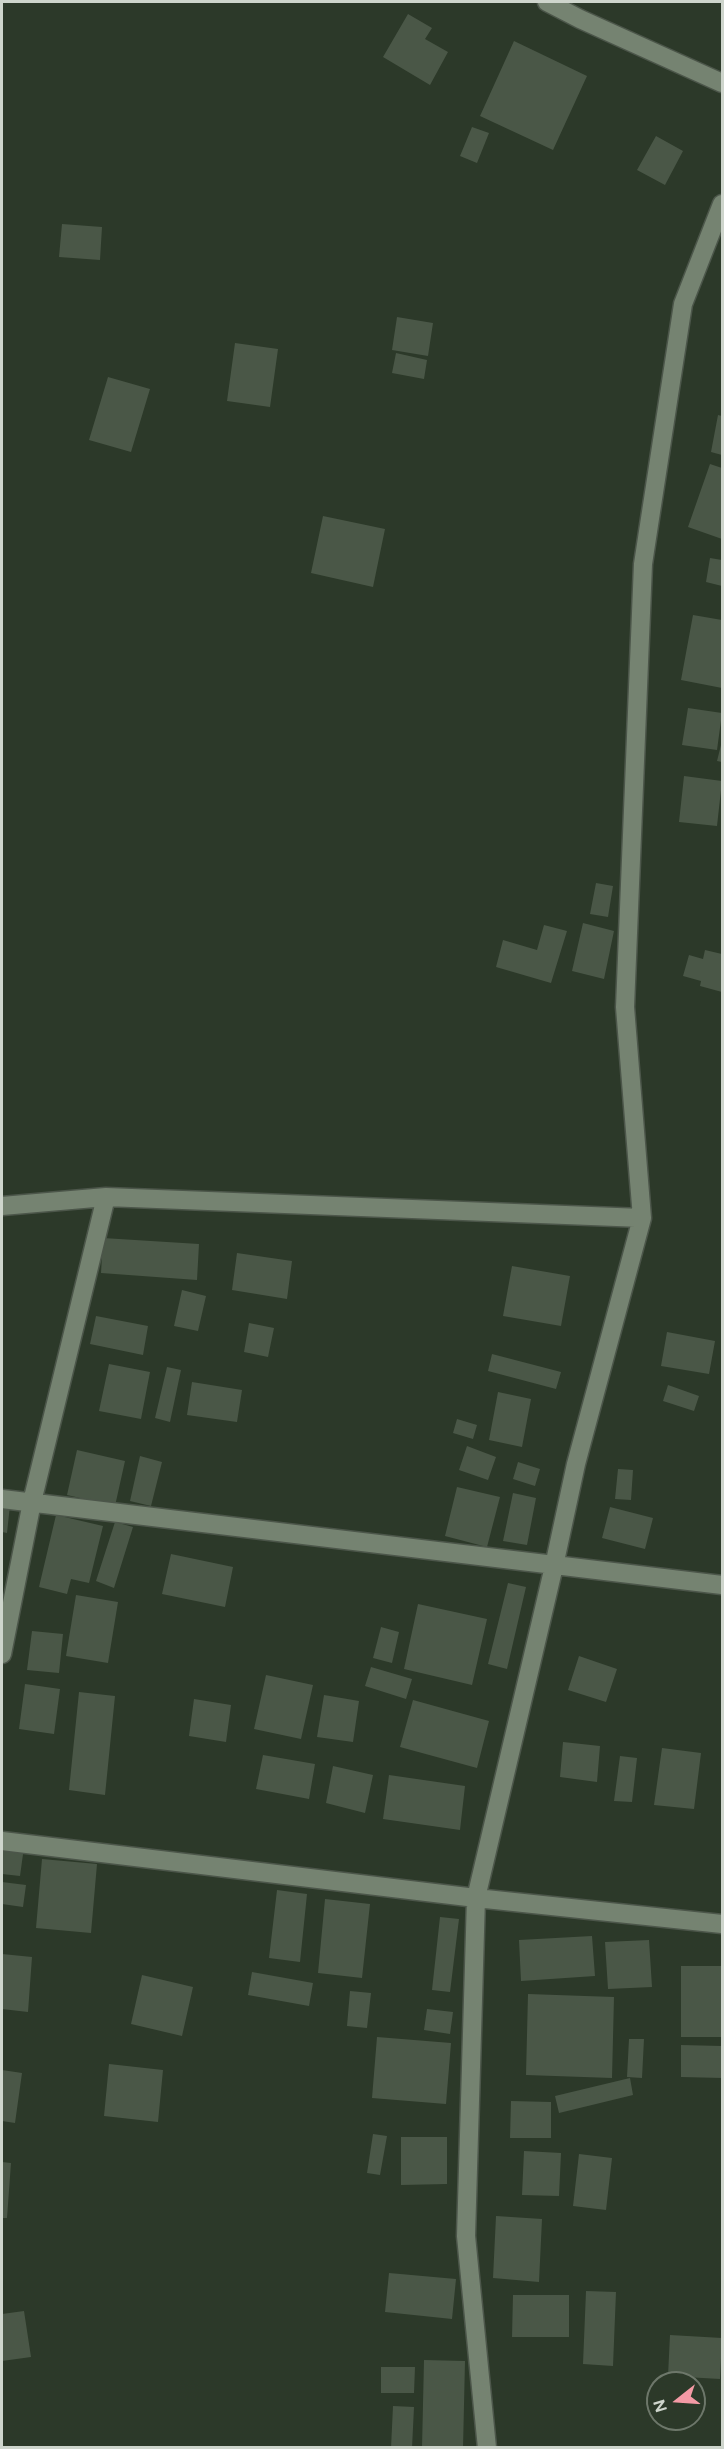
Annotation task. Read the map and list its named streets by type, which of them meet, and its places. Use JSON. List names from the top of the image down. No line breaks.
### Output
{"north":"left"}
